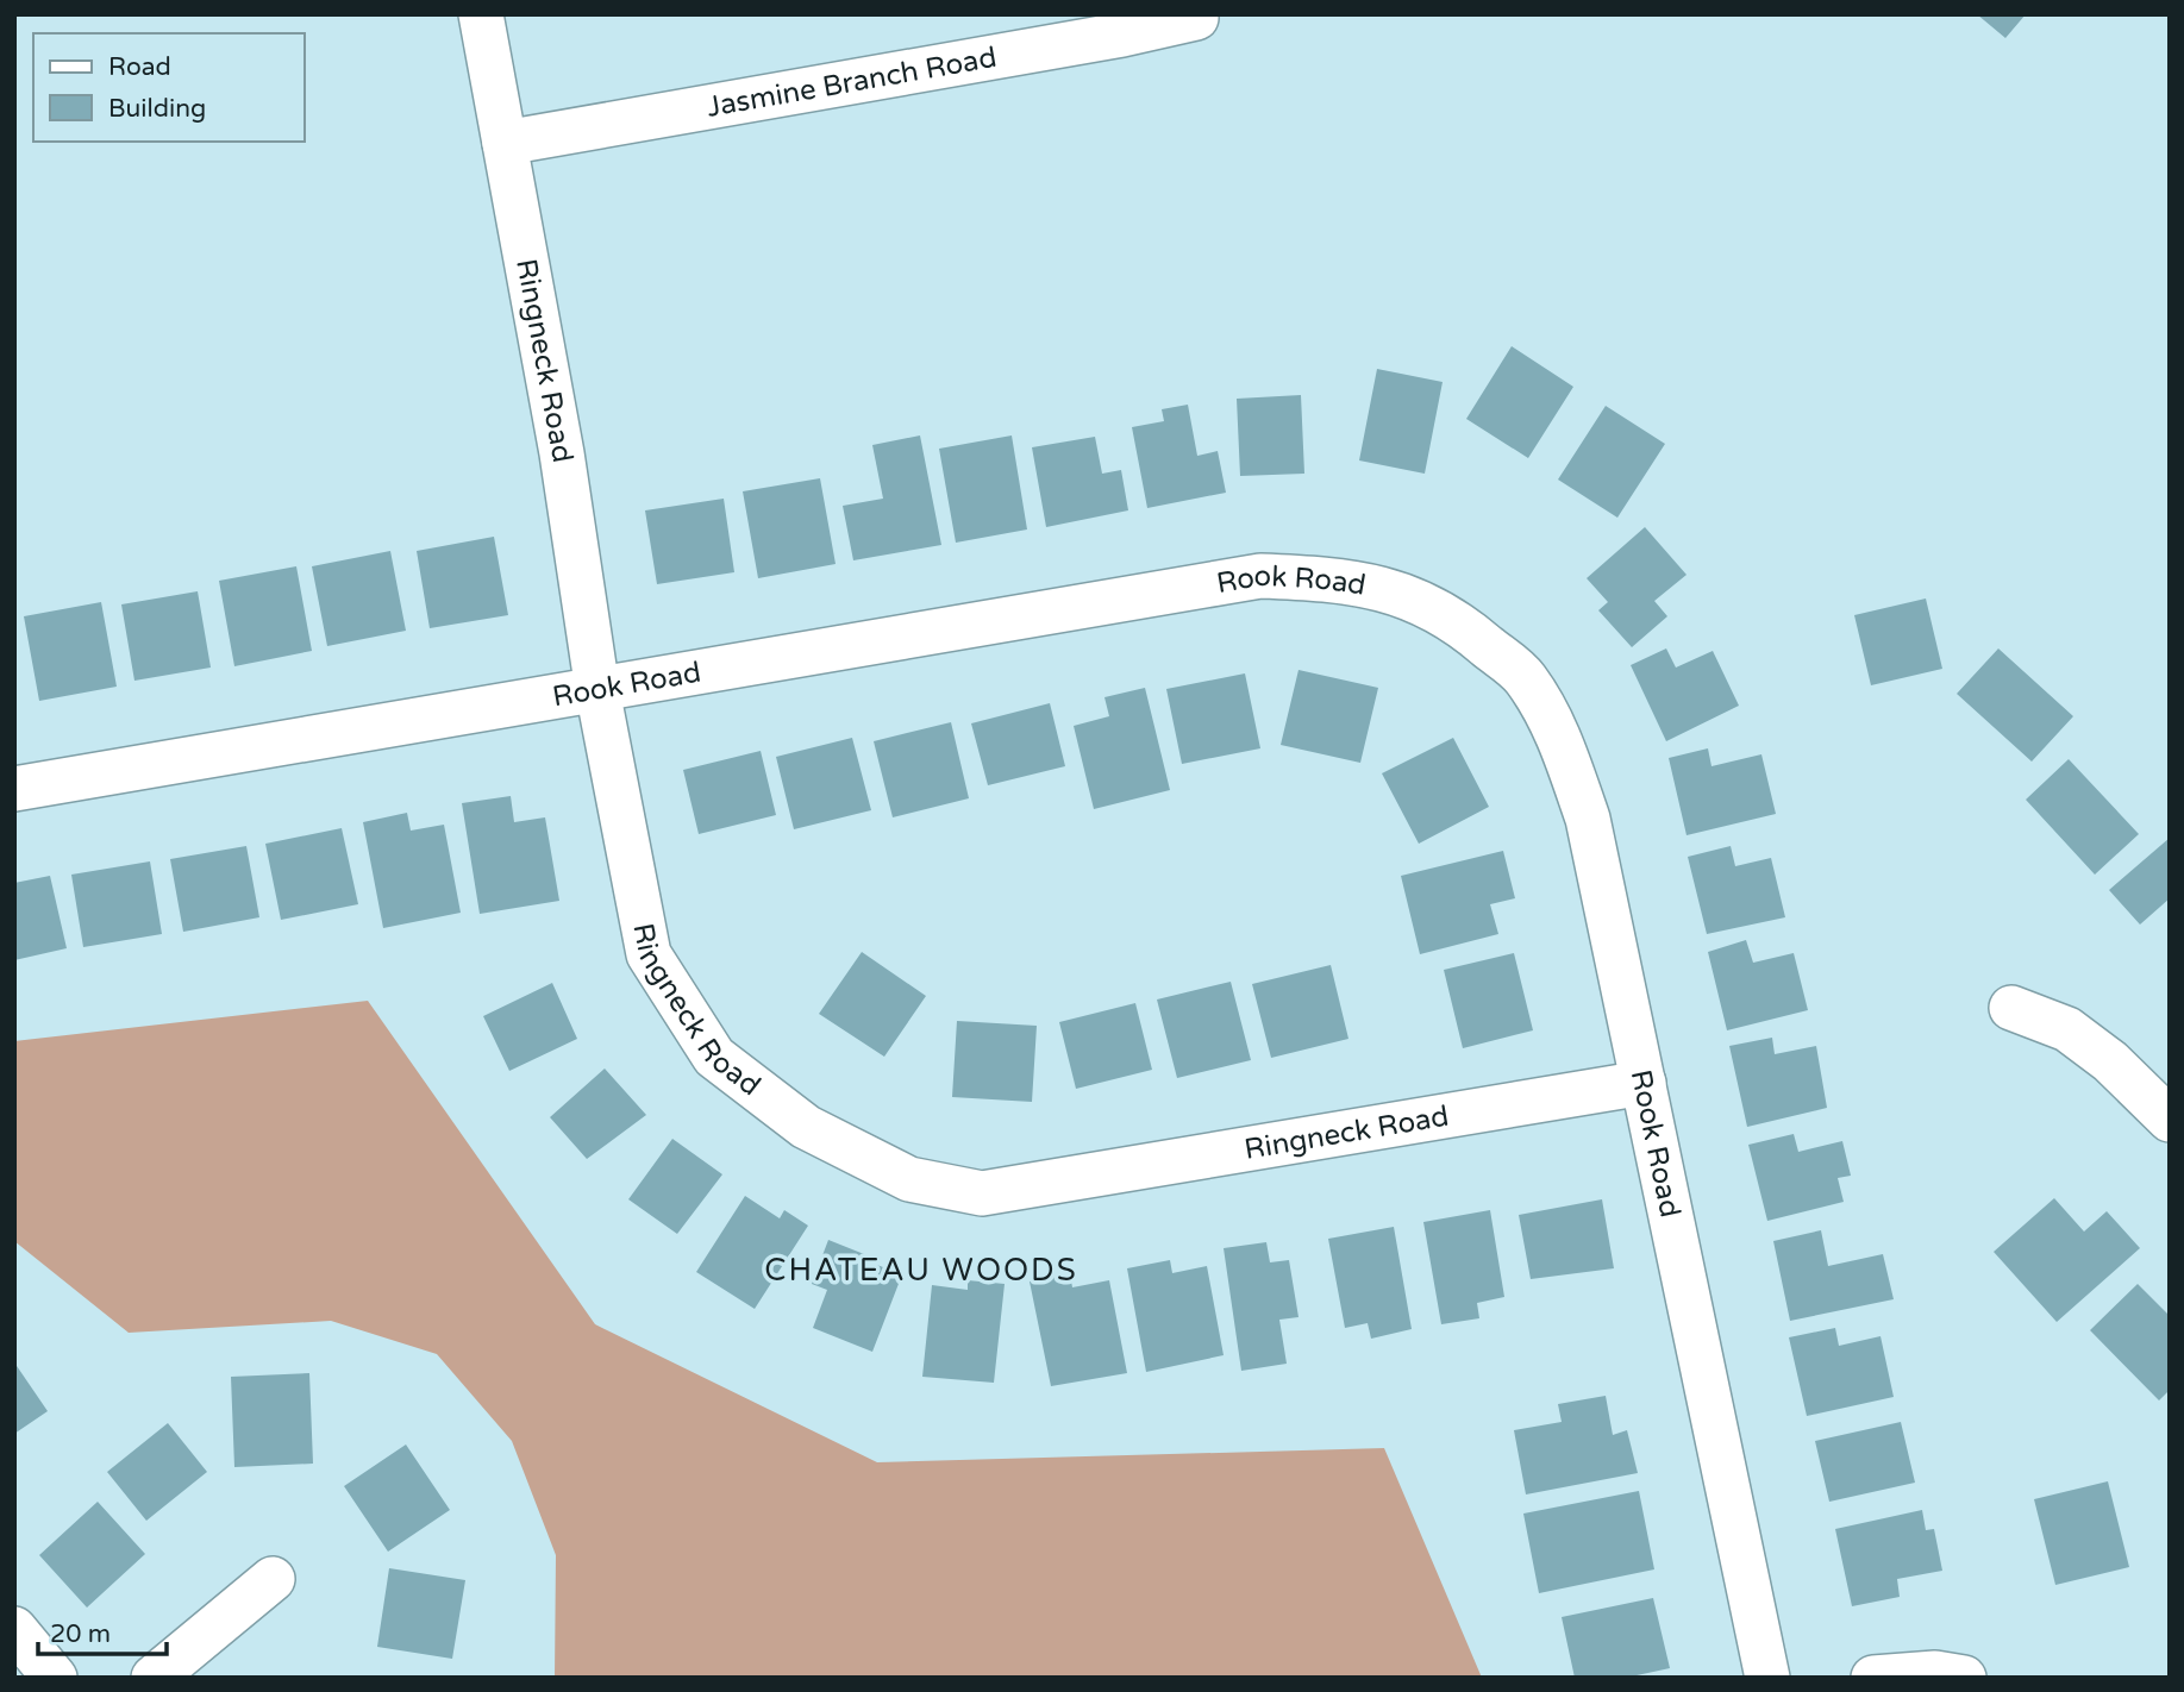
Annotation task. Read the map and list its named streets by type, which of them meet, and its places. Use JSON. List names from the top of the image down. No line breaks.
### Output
{"streets":{"street":["Jasmine Branch Road","Ringneck Road","Rook Road"]},"crossings":[["Jasmine Branch Road","Ringneck Road"],["Ringneck Road","Rook Road"]],"districts":["CHATEAU WOODS"],"legend":["Road","Building"],"scale_bar":"20 m"}
